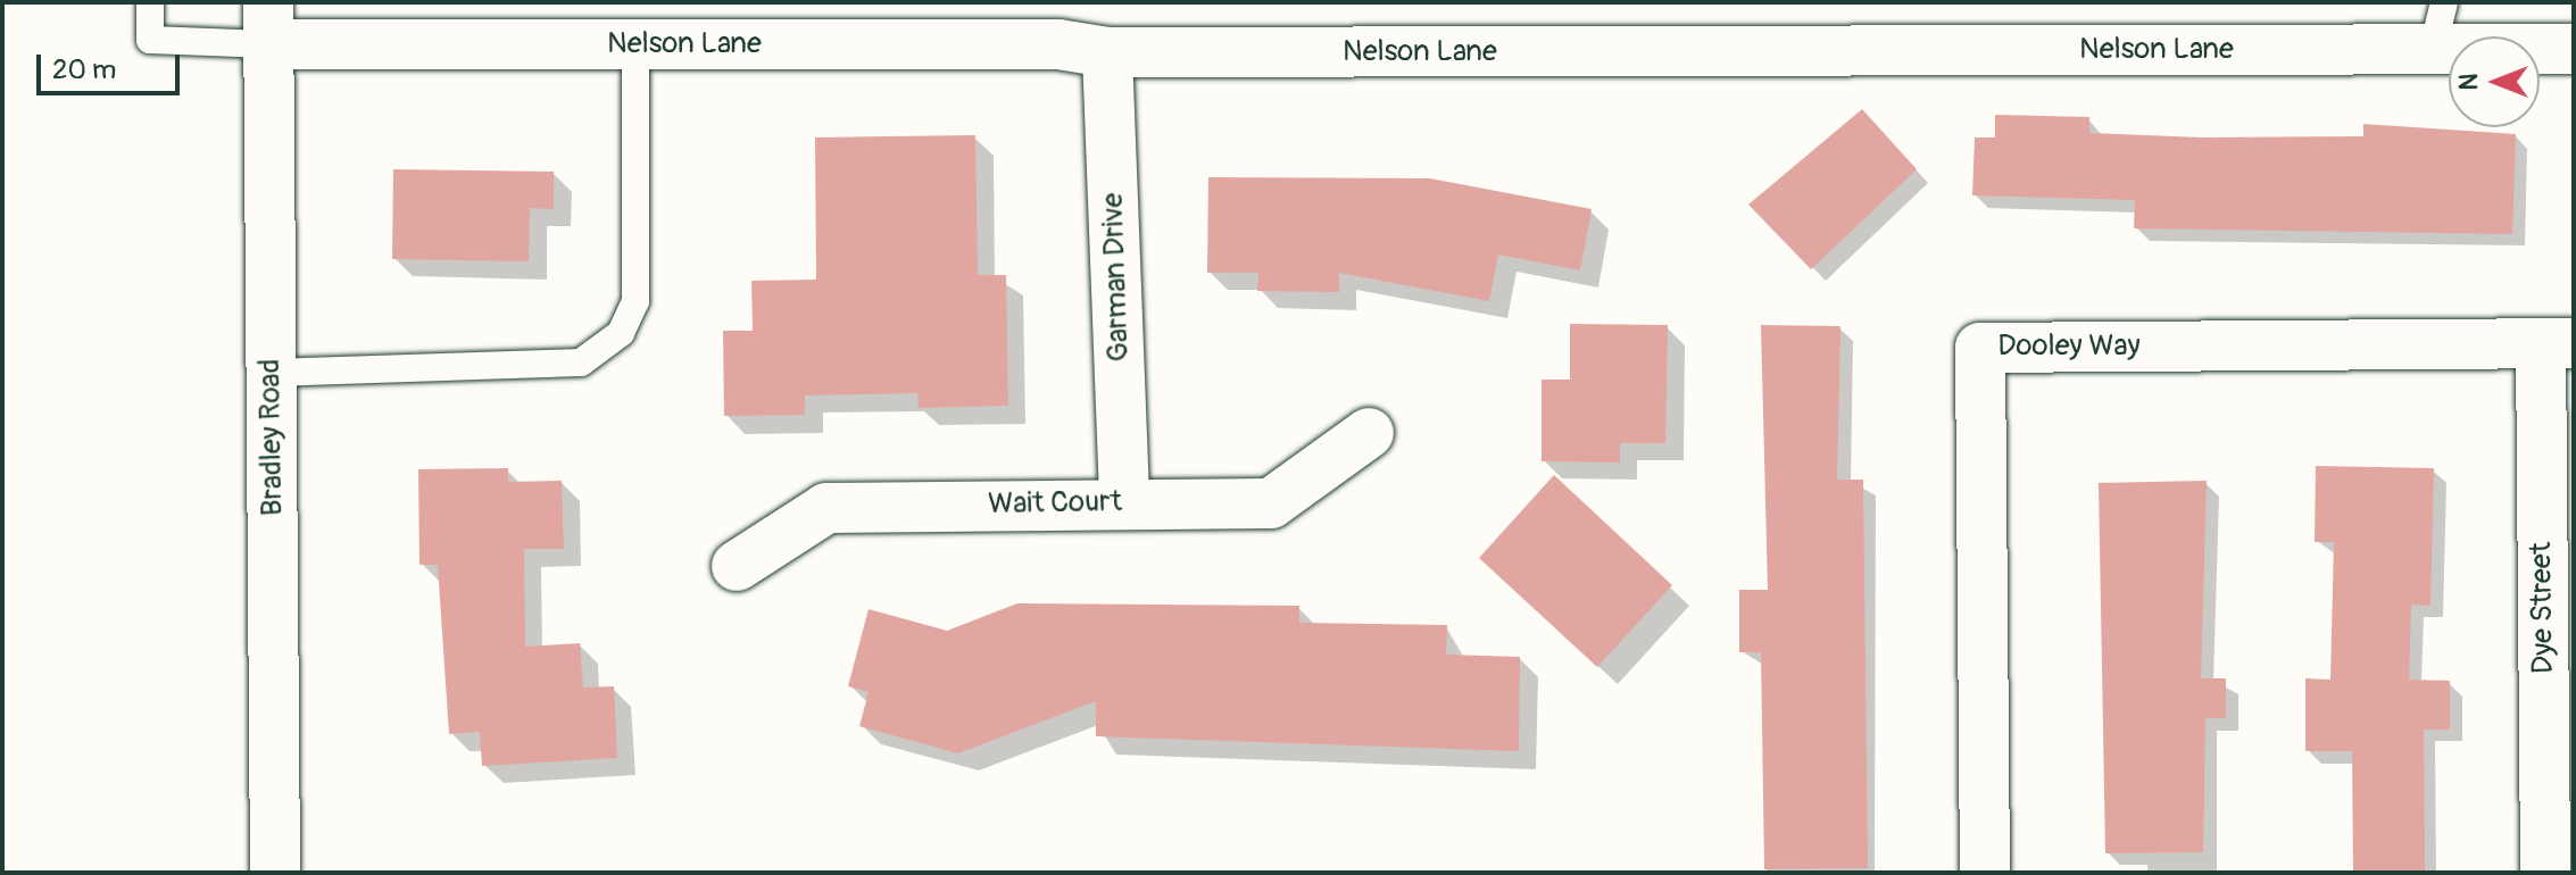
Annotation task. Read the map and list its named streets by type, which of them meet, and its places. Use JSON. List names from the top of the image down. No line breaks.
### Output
{"streets":{"street":["Nelson Lane","Garman Drive","Dooley Way","Bradley Road","Wait Court","Dye Street"]},"crossings":[["Nelson Lane","Garman Drive"],["Nelson Lane","Bradley Road"],["Garman Drive","Wait Court"],["Dooley Way","Dye Street"]],"scale_bar":"20 m","north":"left"}
